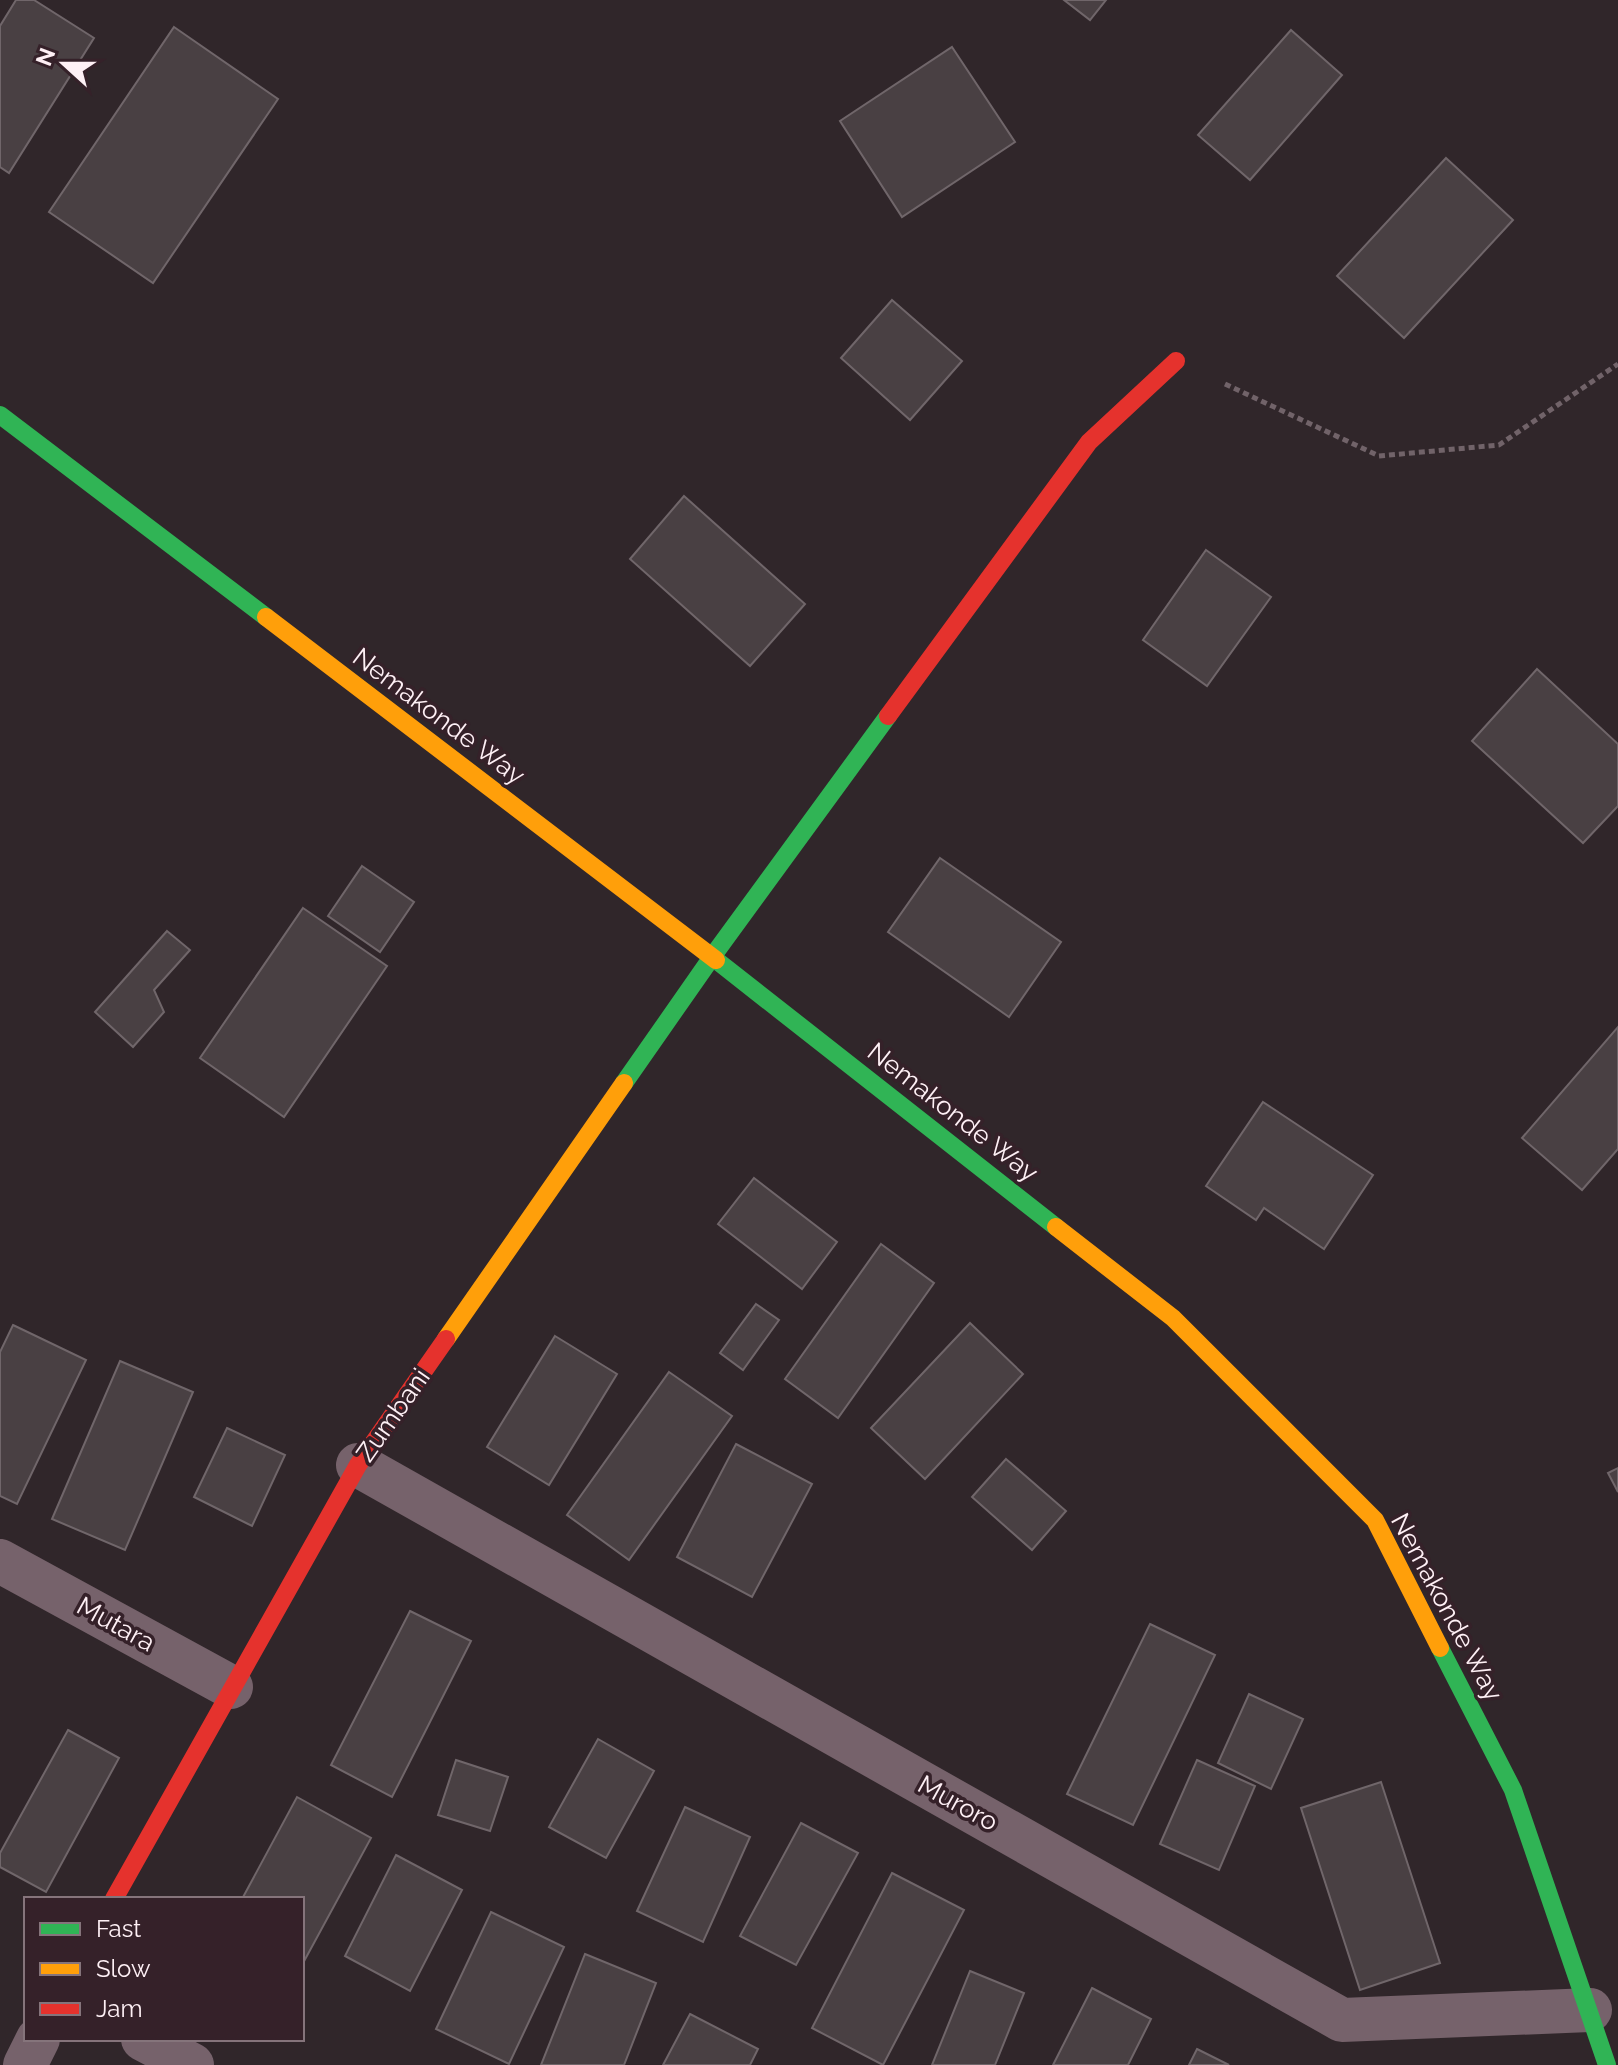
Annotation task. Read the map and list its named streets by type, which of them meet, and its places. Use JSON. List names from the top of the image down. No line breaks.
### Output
{"streets":{"street":["Nemakonde Way","Zumbani","Mutara","Muroro"]},"crossings":[["Nemakonde Way","Zumbani"],["Nemakonde Way","Muroro"],["Zumbani","Mutara"],["Zumbani","Muroro"]],"legend":["Fast","Slow","Jam"],"north":"left"}
